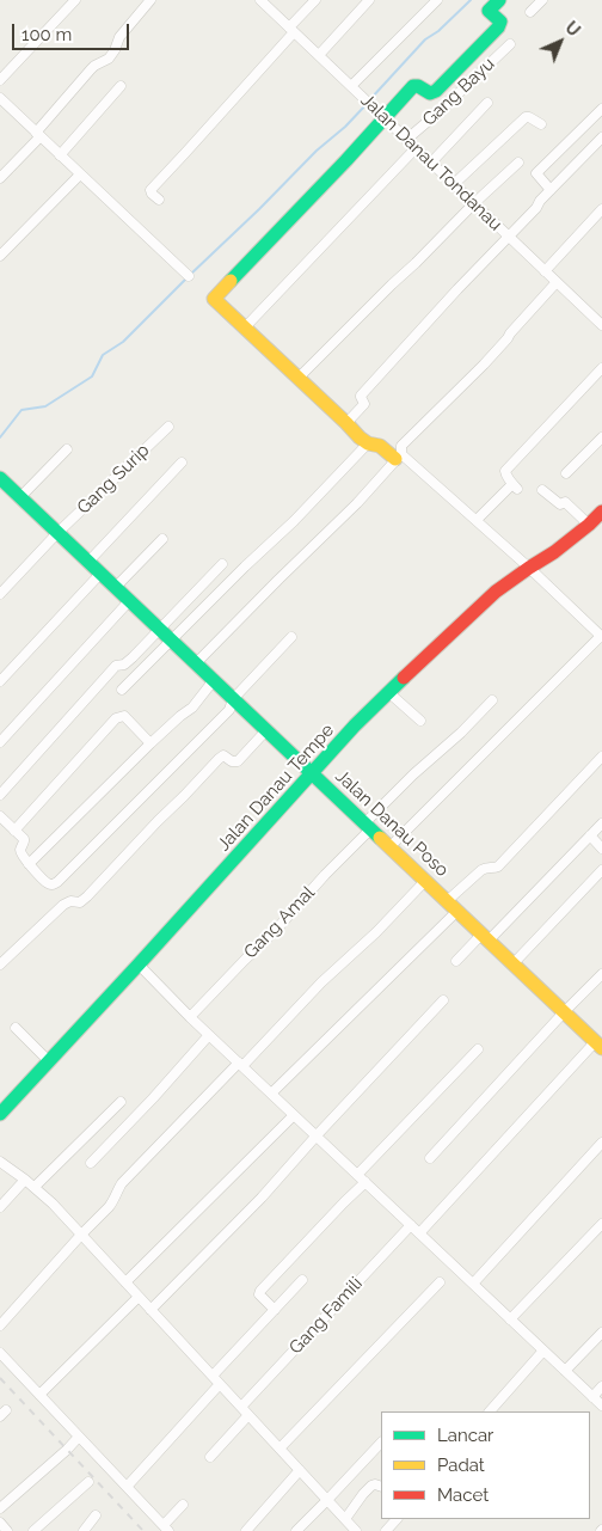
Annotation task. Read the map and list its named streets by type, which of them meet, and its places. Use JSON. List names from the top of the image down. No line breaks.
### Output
{"streets":{"street":["Gang Bayu","Jalan Danau Tondanau","Gang Surip","Jalan Danau Tempe","Jalan Danau Poso","Gang Amal","Gang Famili"]},"crossings":[["Gang Bayu","Jalan Danau Tondanau"],["Gang Surip","Jalan Danau Poso"],["Jalan Danau Tempe","Jalan Danau Poso"],["Jalan Danau Poso","Gang Amal"]],"legend":["Lancar","Padat","Macet"],"scale_bar":"100 m","north":"top right"}
